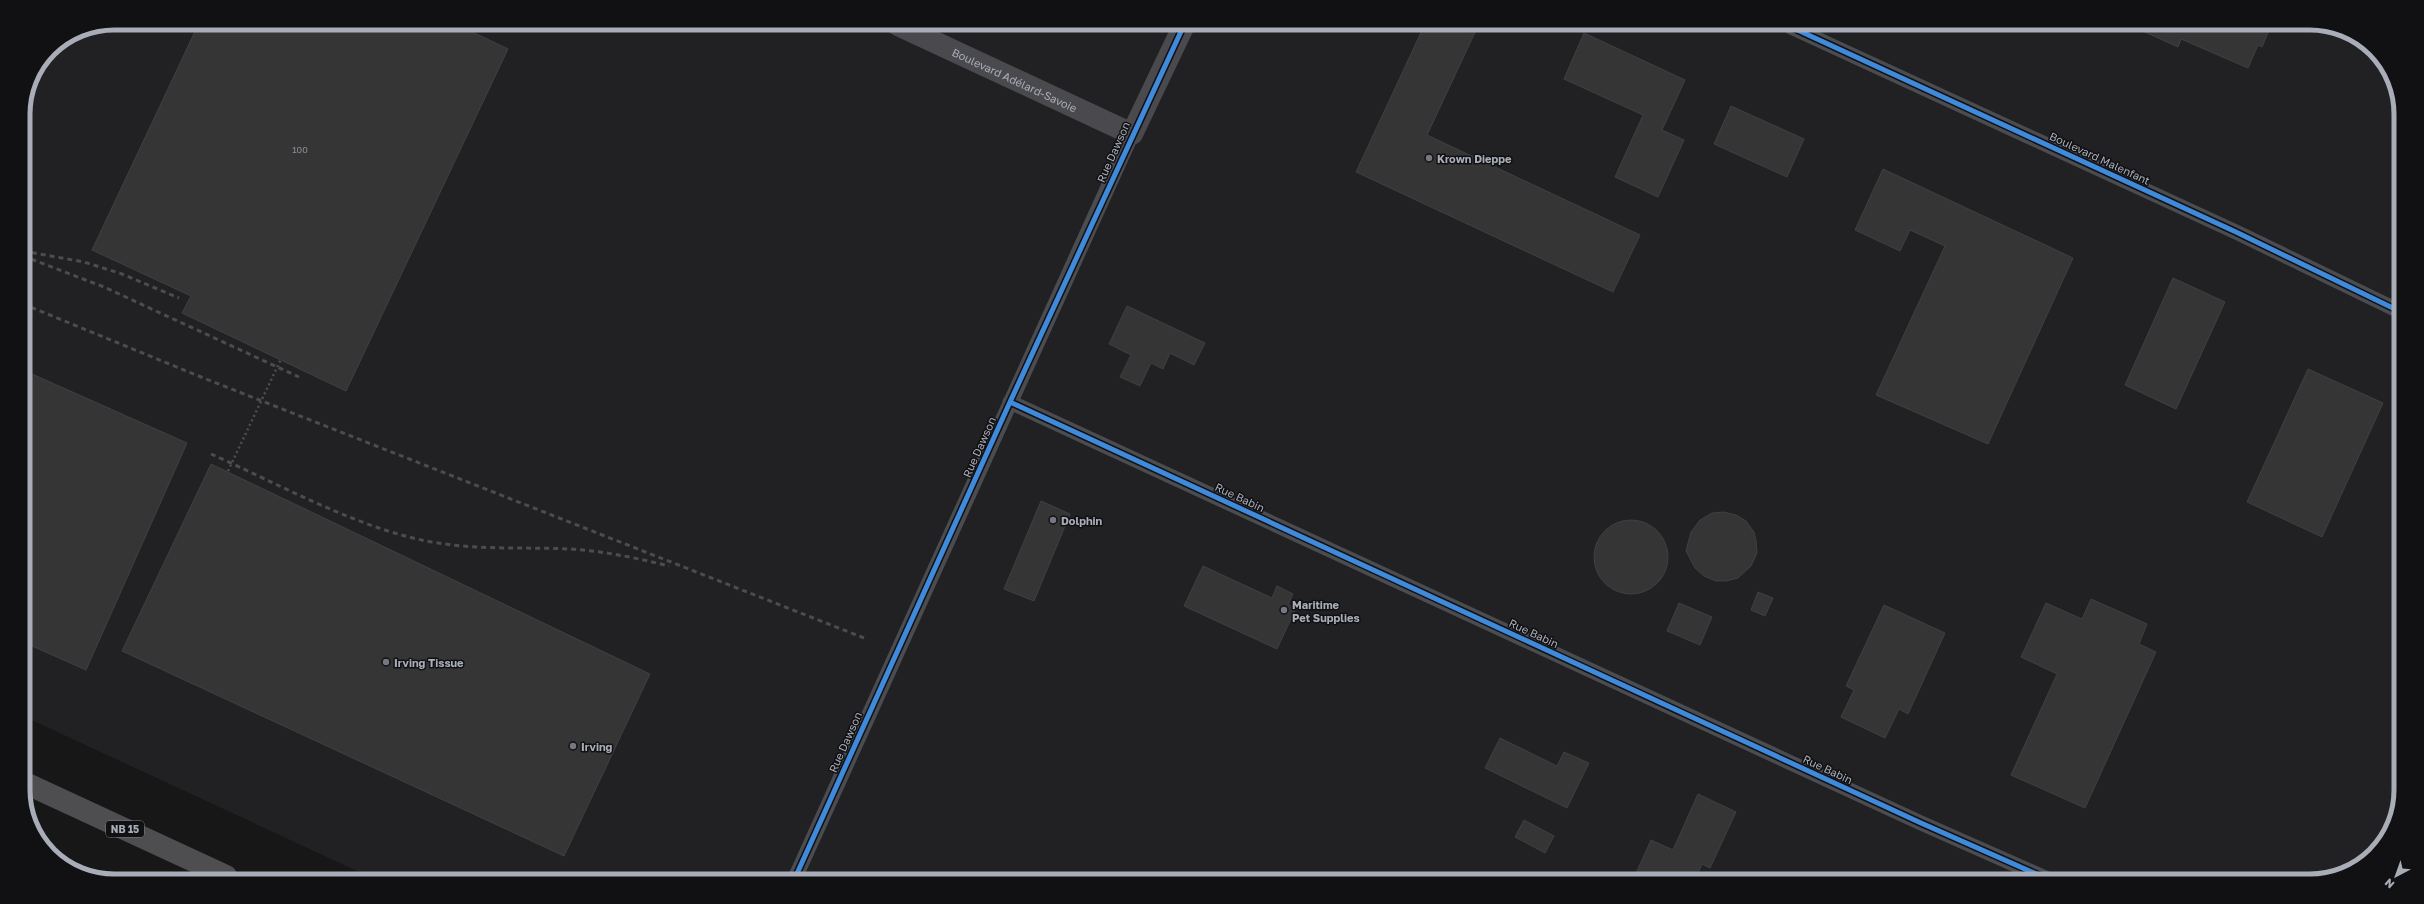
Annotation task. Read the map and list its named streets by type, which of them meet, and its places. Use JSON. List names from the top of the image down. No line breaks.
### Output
{"streets":{"highway":["NB 15"],"street":["Boulevard Adélard-Savoie","Rue Dawson","Boulevard Malenfant","Rue Babin"]},"crossings":[["Boulevard Adélard-Savoie","Rue Dawson"],["Rue Dawson","Rue Babin"]],"places":["Krown Dieppe","Dolphin","Maritime Pet Supplies","Irving Tissue","Irving"],"house_numbers":["100"],"north":"bottom left"}
